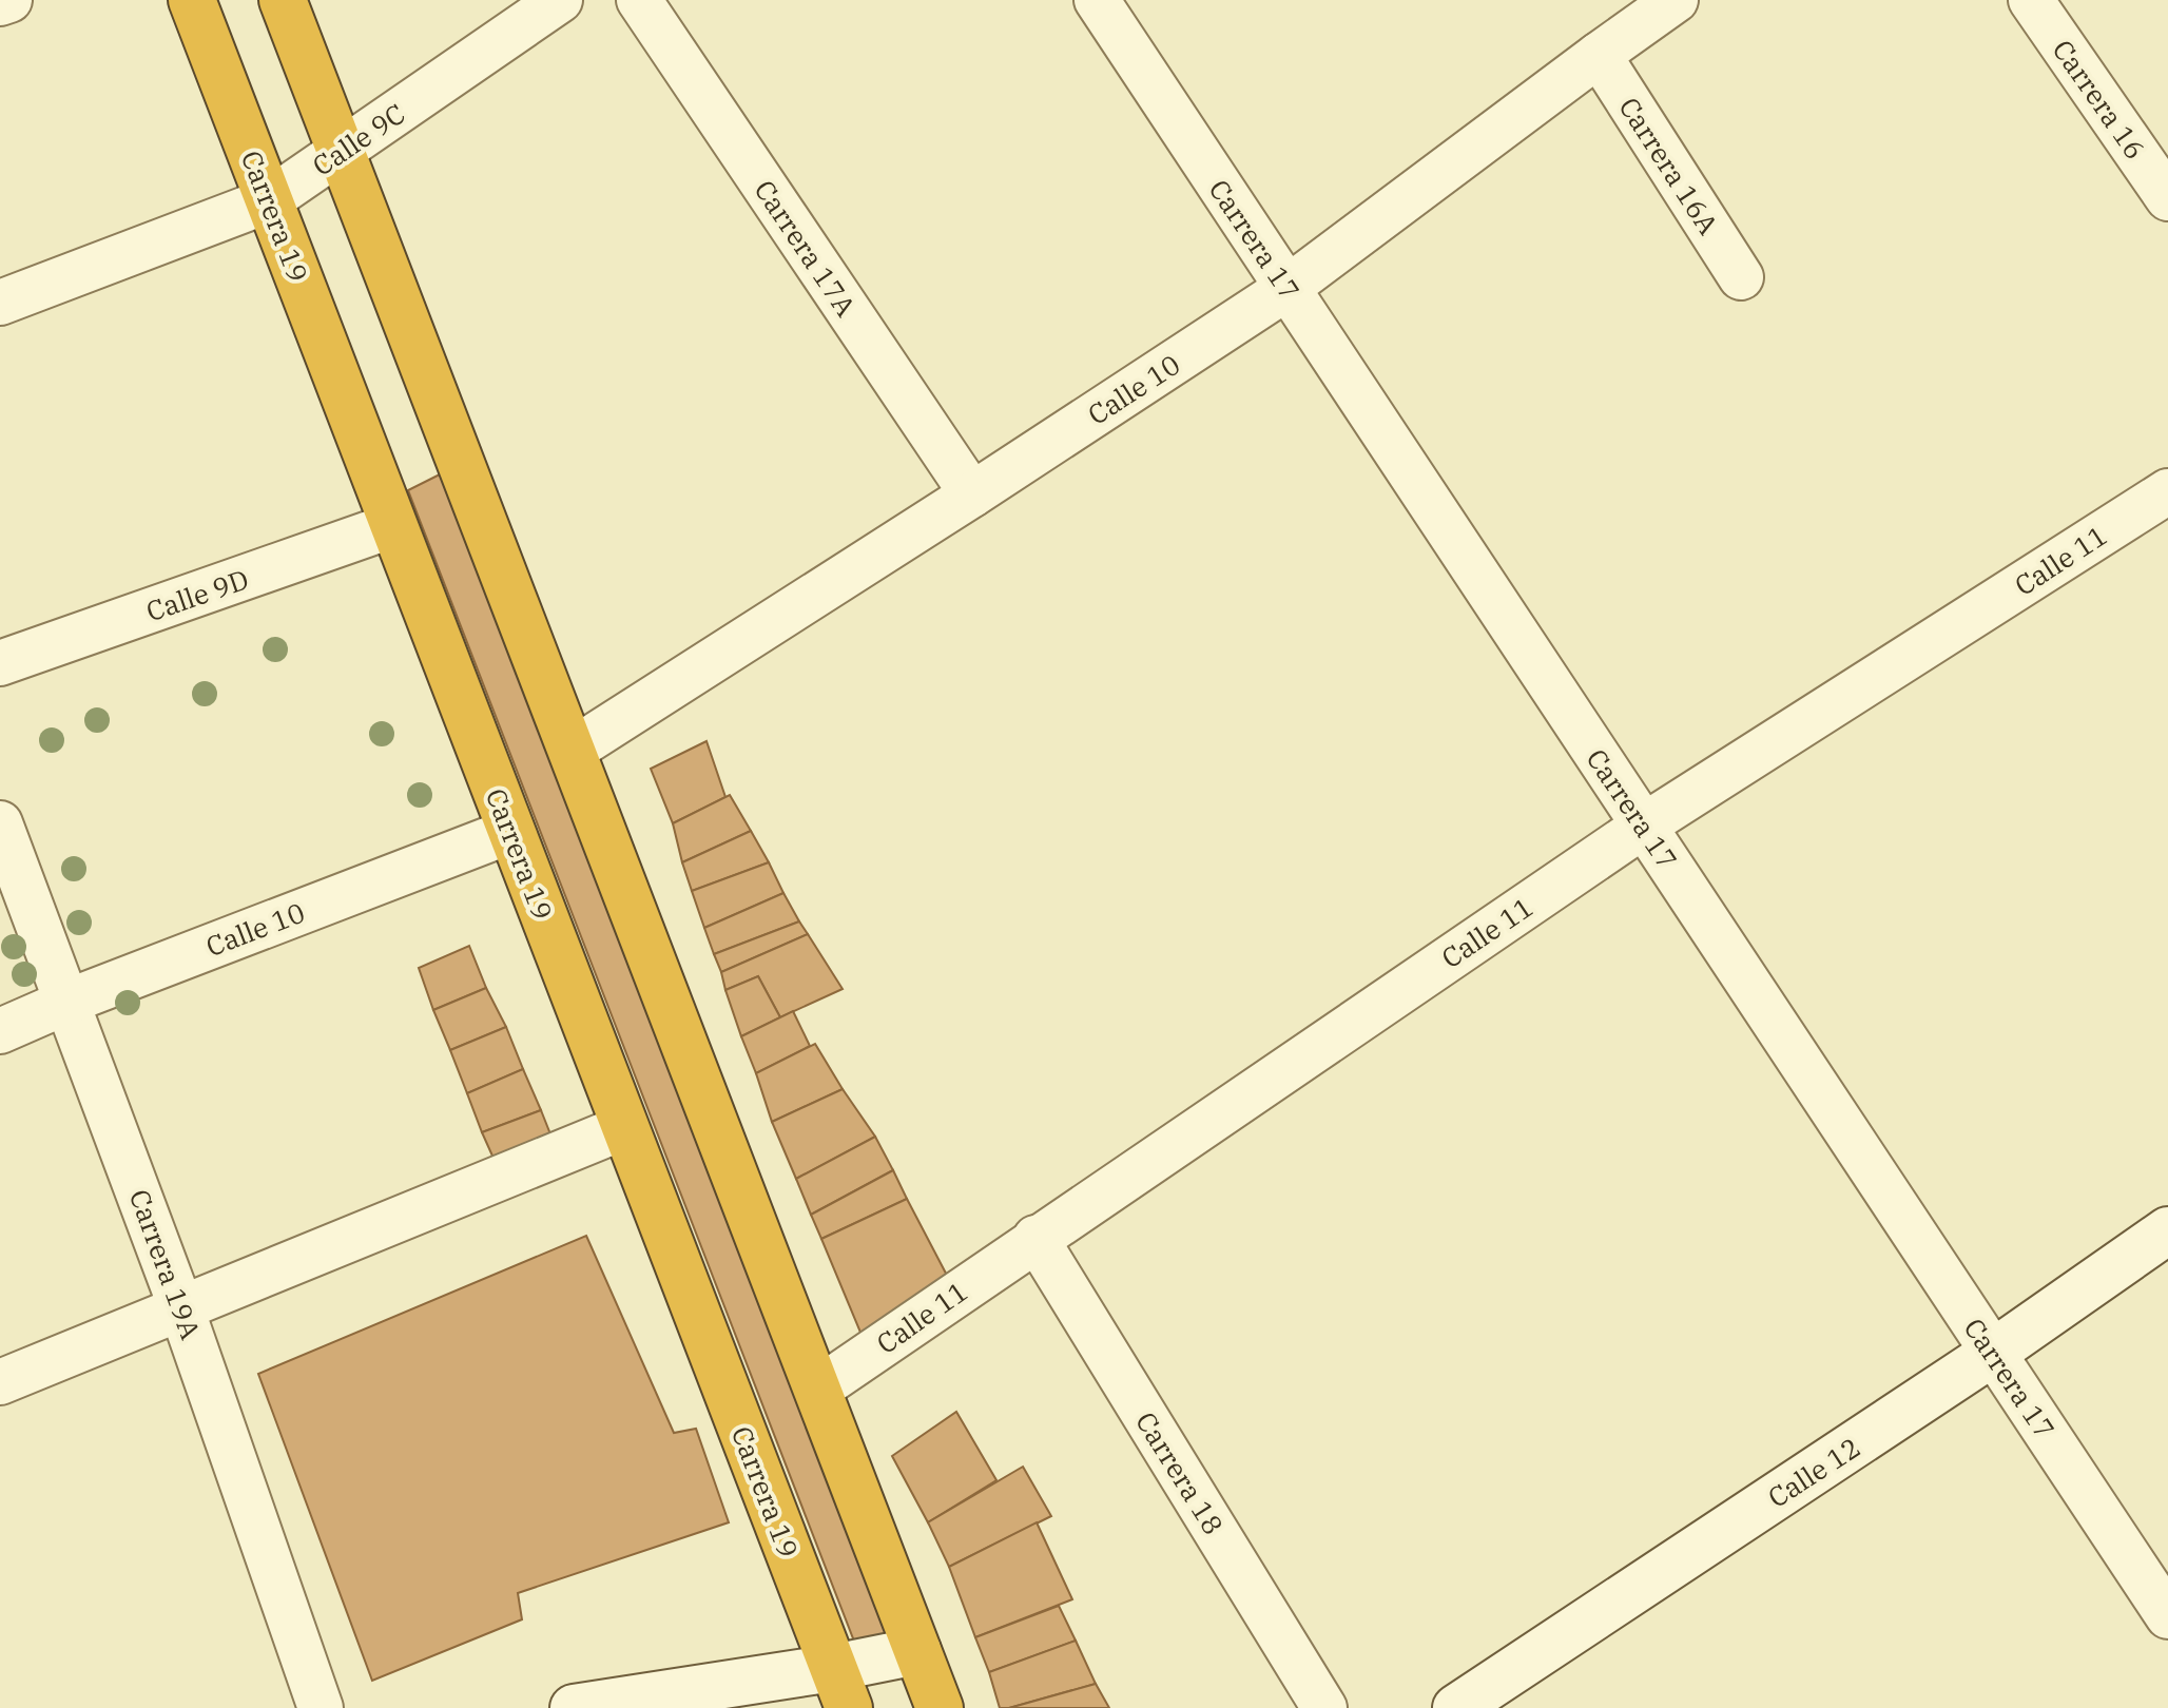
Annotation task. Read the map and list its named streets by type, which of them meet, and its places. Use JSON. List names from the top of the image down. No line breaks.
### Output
{"streets":{"highway":["Carrera 19"],"street":["Carrera 16","Calle 9C","Carrera 16A","Carrera 17","Carrera 17A","Calle 10","Calle 11","Calle 9D","Carrera 19A","Calle 12","Carrera 18"]},"crossings":[["Calle 9C","Carrera 19"],["Carrera 16A","Calle 10"],["Carrera 19","Calle 10"],["Carrera 19","Calle 9D"],["Carrera 17","Calle 10"],["Carrera 17","Calle 11"],["Carrera 17","Calle 12"],["Carrera 17A","Calle 10"],["Calle 10","Carrera 19A"],["Calle 11","Carrera 18"]]}
